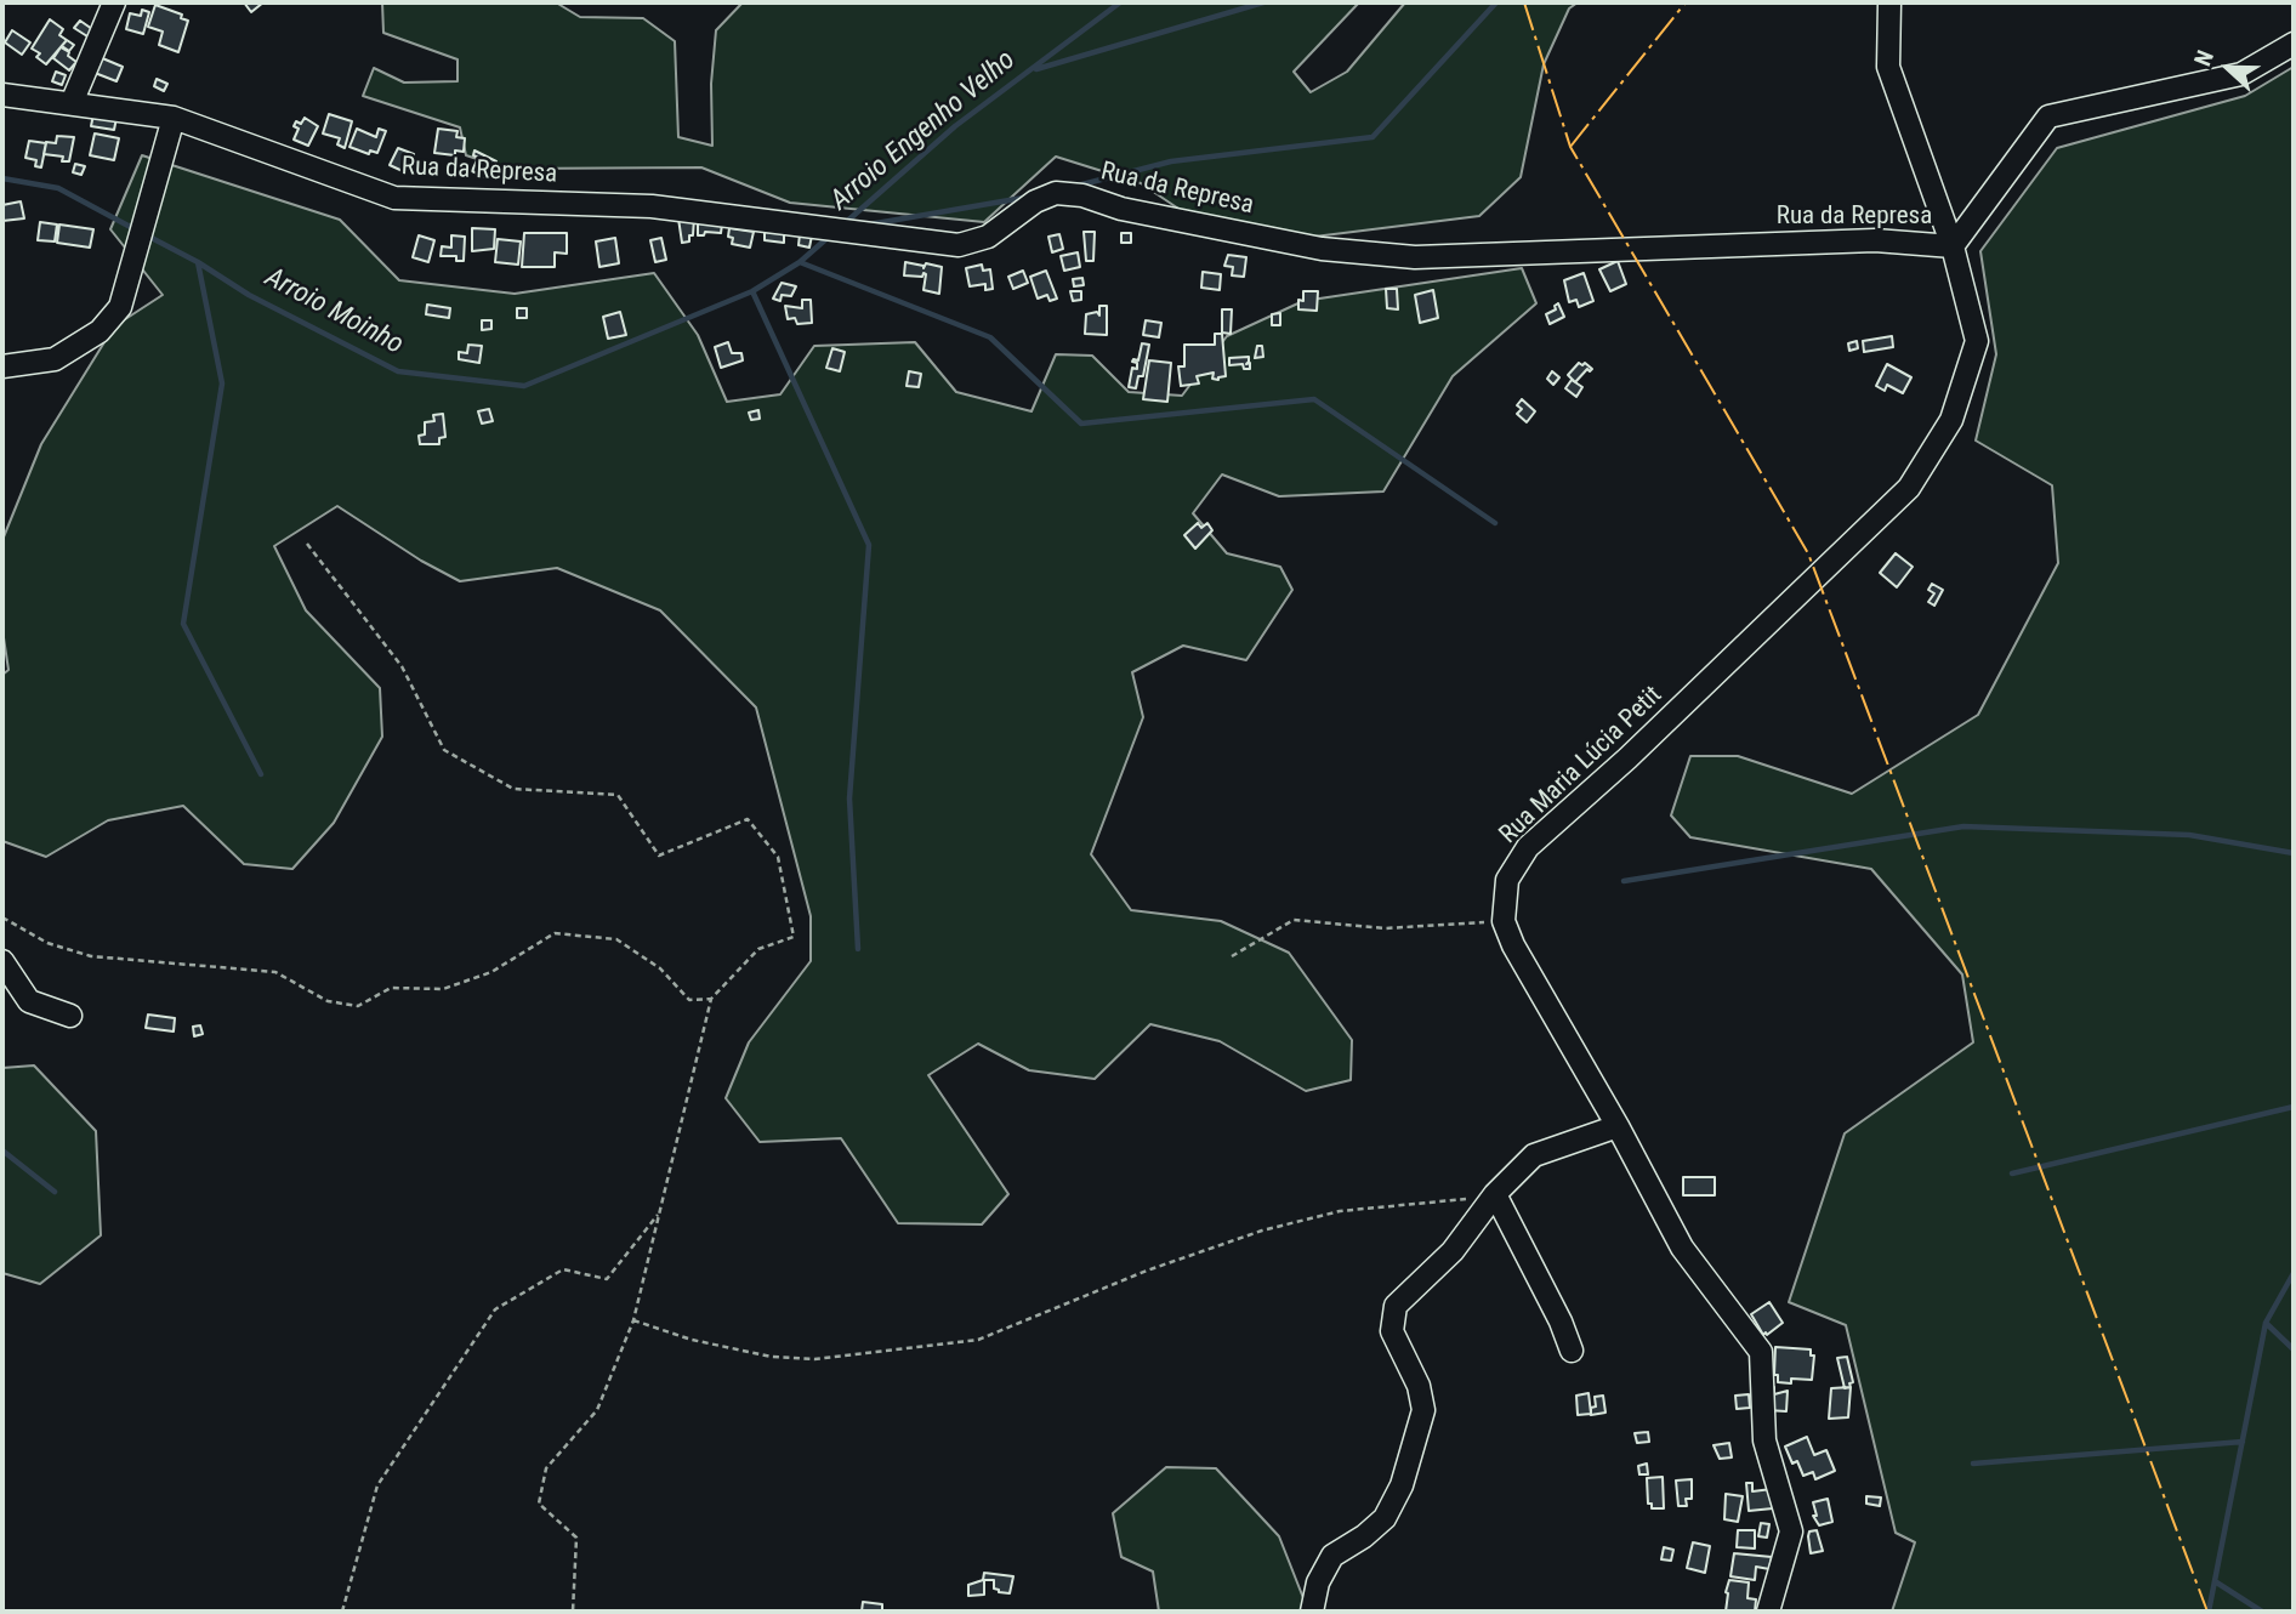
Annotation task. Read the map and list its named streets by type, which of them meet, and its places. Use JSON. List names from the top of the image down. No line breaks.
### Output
{"streets":{"street":["Rua da Represa","Rua Maria Lúcia Petit"]},"crossings":[["Rua da Represa","Rua Maria Lúcia Petit"]],"water":["Arroio Engenho Velho","Arroio Moinho"],"north":"left"}
